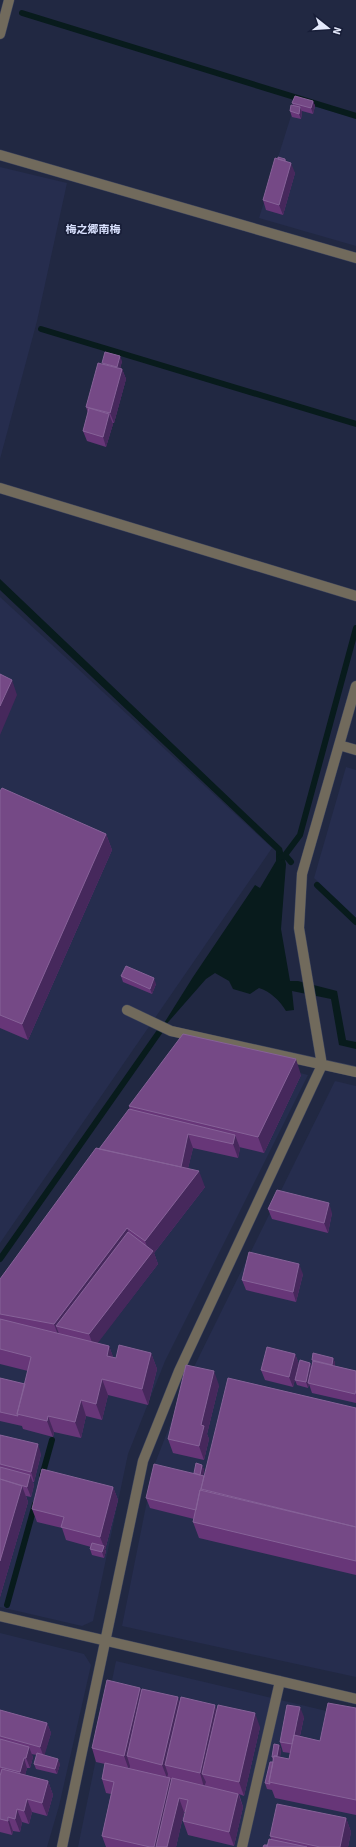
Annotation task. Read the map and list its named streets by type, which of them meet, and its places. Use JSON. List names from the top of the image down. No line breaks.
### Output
{"districts":["梅之郷南梅"],"north":"right"}
